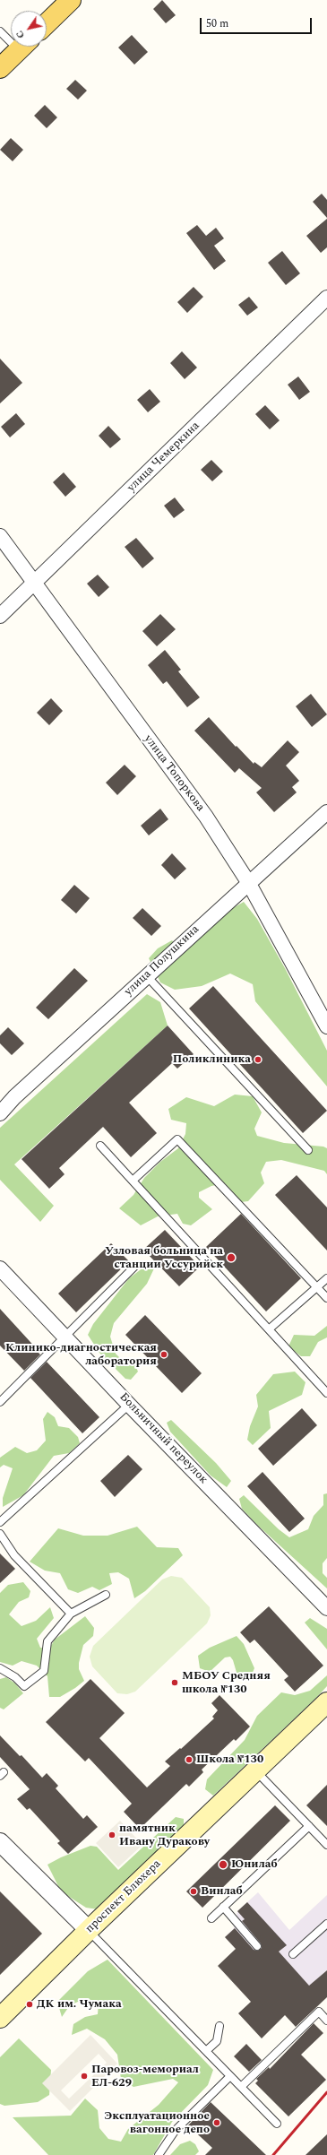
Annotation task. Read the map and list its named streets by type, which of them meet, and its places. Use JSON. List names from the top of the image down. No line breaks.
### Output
{"streets":{"main road":["проспект Блюхера"],"street":["улица Чемеркина","улица Топоркова","улица Полушкина","Больничный переулок"]},"crossings":[["улица Чемеркина","улица Топоркова"],["улица Топоркова","улица Полушкина"]],"places":["Поликлиника","Узловая больница на станции Уссурийск","Клинико-диагностическая лаборатория","МБОУ Средняя школа №130","Школа №130","памятник Ивану Дуракову","Юнилаб","Винлаб","ДК им. Чумака","Паровоз-мемориал ЕЛ-629","Эксплуатационное вагонное депо"],"scale_bar":"50 m","north":"bottom left"}
